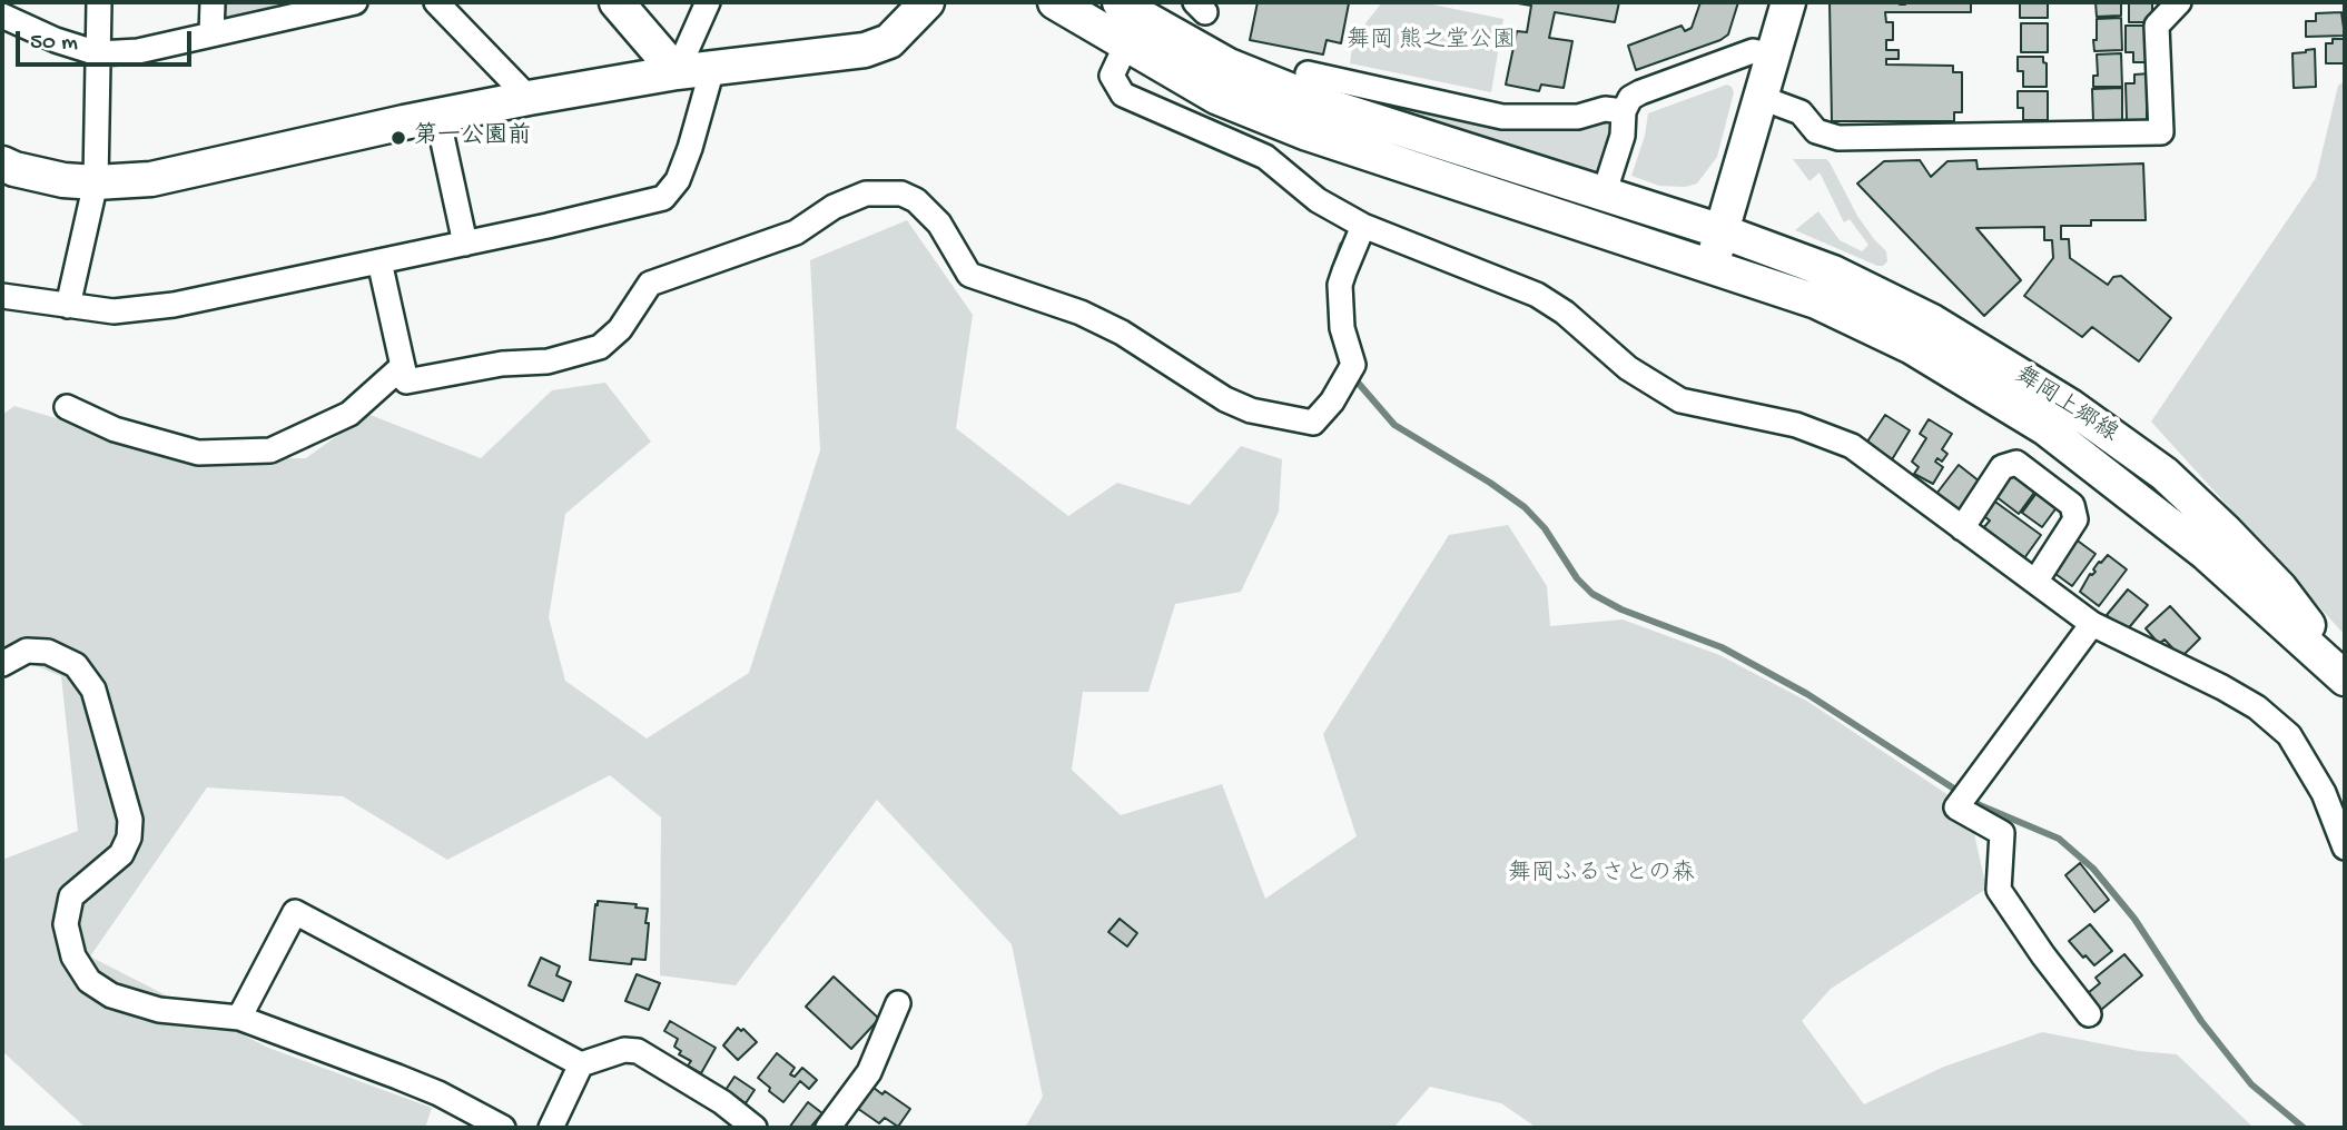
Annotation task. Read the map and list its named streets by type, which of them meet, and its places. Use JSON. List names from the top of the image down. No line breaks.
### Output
{"streets":{"street":["舞岡上郷線"]},"parks":["舞岡 熊之堂公園","舞岡ふるさとの森"],"places":["第一公園前"],"scale_bar":"50 m"}
